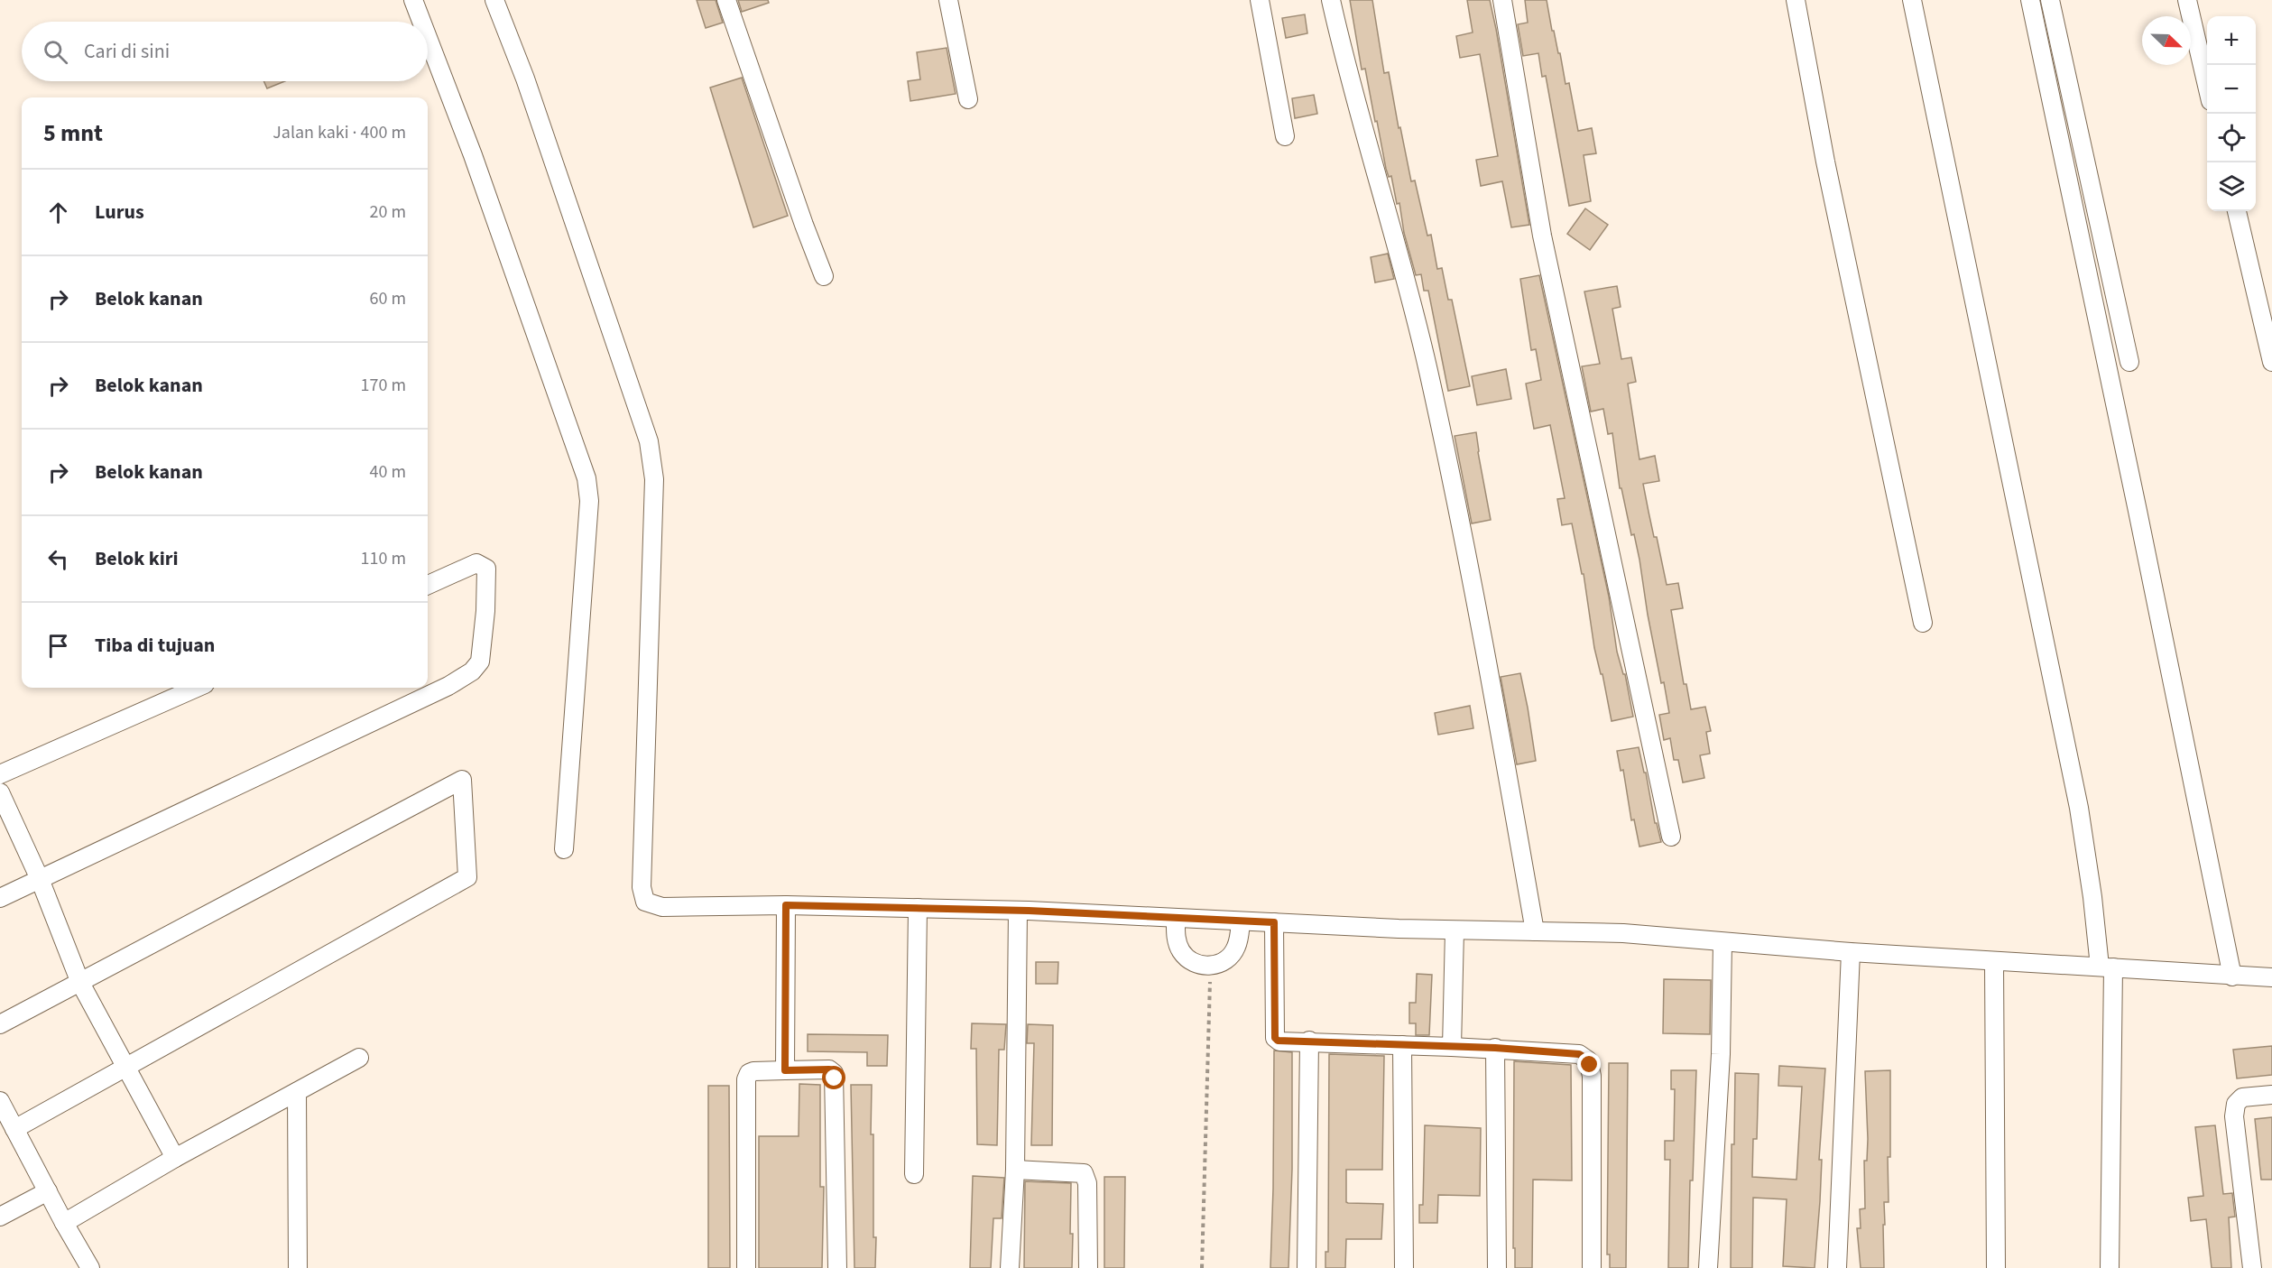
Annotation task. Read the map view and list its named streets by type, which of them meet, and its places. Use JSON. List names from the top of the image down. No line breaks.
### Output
{"north":"bottom right","page":{"map_buttons":["+","−"],"search":"Cari di sini","heading":["5 mnt","Jalan kaki · 400 m"],"list":[["Lurus","20 m"],["Belok kanan","60 m"],["Belok kanan","170 m"],["Belok kanan","40 m"],["Belok kiri","110 m"],"Tiba di tujuan"]}}
